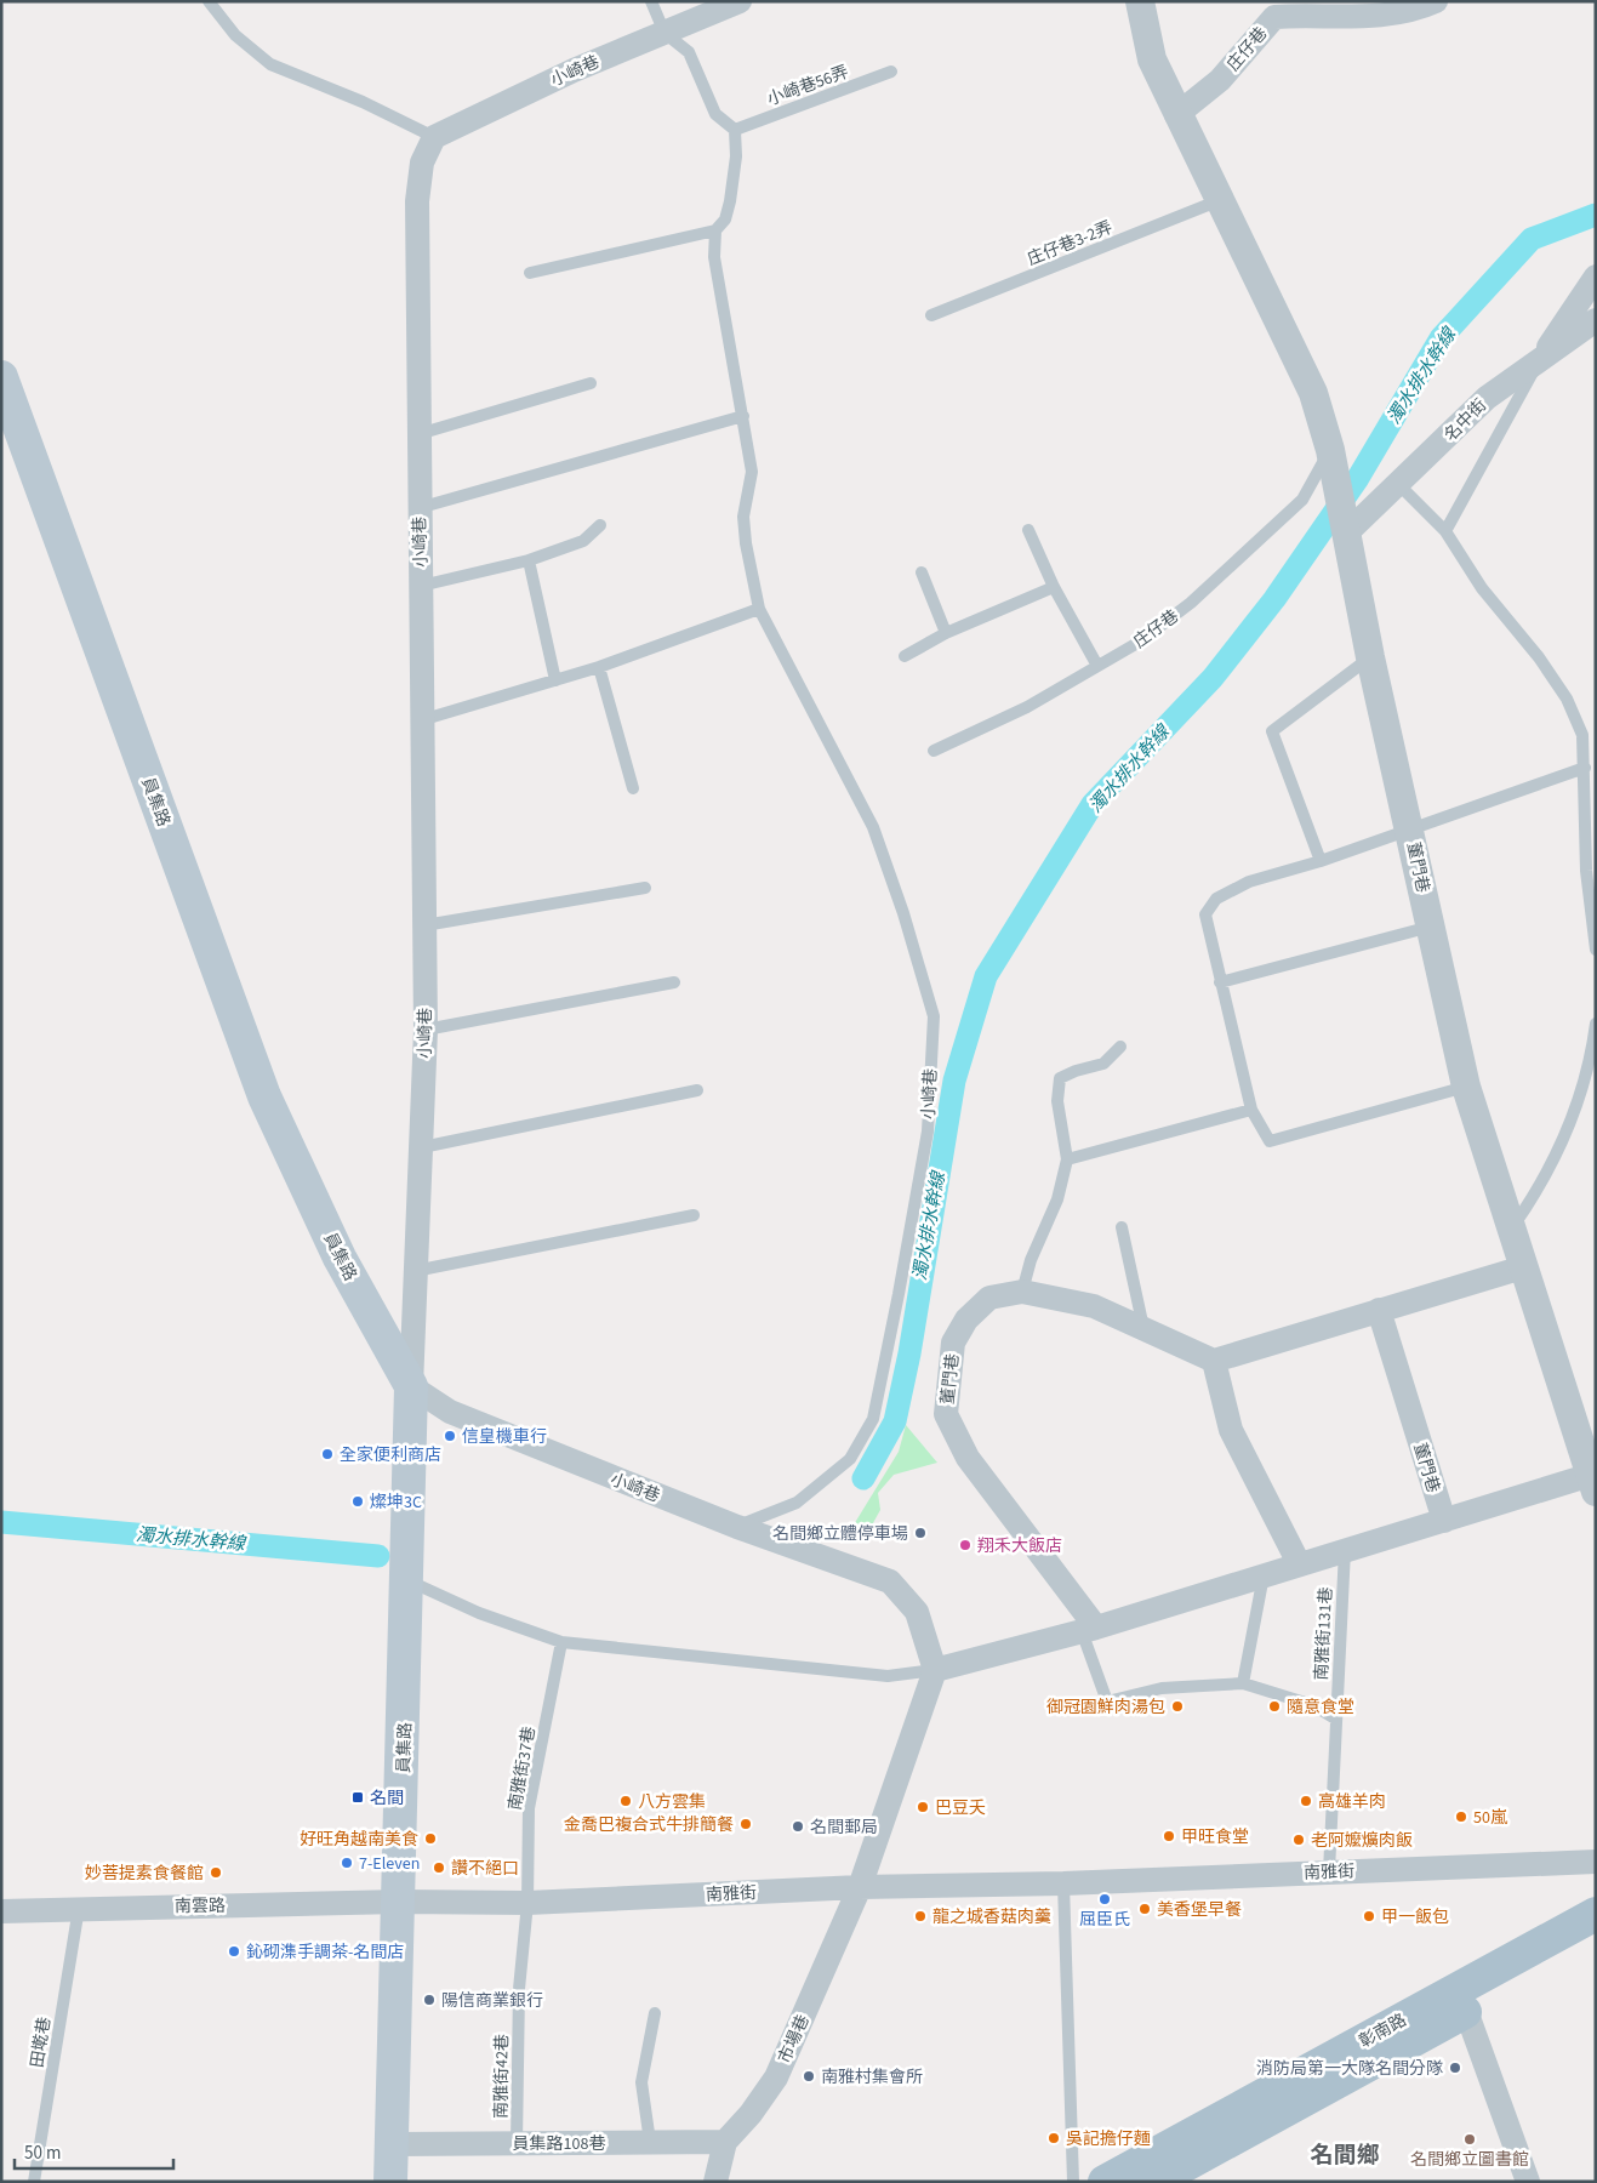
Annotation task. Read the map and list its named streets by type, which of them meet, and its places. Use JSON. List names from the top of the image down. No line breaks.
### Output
{"streets":{"main road":["員集路","彰南路"],"street":["庄仔巷","小崎巷","名中街","董門巷","南雅街","南雲路","市場巷","員集路108巷"],"lane":["小崎巷56弄","庄仔巷3-2弄","南雅街131巷","南雅街37巷","田墘巷","南雅街42巷"]},"crossings":[["庄仔巷","董門巷"],["小崎巷","小崎巷56弄"],["小崎巷","員集路"],["名中街","董門巷"],["員集路","南雅街"],["員集路","南雲路"],["員集路","員集路108巷"],["董門巷","南雅街131巷"],["董門巷","市場巷"],["南雅街131巷","南雅街"],["南雅街37巷","南雅街"],["南雅街37巷","南雅街42巷"],["南雅街","南雲路"],["南雅街","市場巷"],["南雅街","南雅街42巷"],["南雲路","田墘巷"],["市場巷","員集路108巷"],["南雅街42巷","員集路108巷"]],"districts":["名間鄉"],"water":["濁水排水幹線"],"places":{"other":["信皇機車行","全家便利商店","燦坤3C","名間鄉立體停車場","翔禾大飯店","御冠園鮮肉湯包","隨意食堂","八方雲集","高雄羊肉","巴豆夭","50嵐","金喬巴複合式牛排簡餐","名間郵局","甲旺食堂","好旺角越南美食","老阿嬤爌肉飯","7-Eleven","讚不絕口","妙菩提素食餐館","屈臣氏","美香堡早餐","龍之城香菇肉羹","甲一飯包","鈊砌潗手調茶-名間店","陽信商業銀行","消防局第一大隊名間分隊","南雅村集會所","吳記擔仔麵","名間鄉立圖書館"],"transit":["名間"]},"scale_bar":"50 m"}
